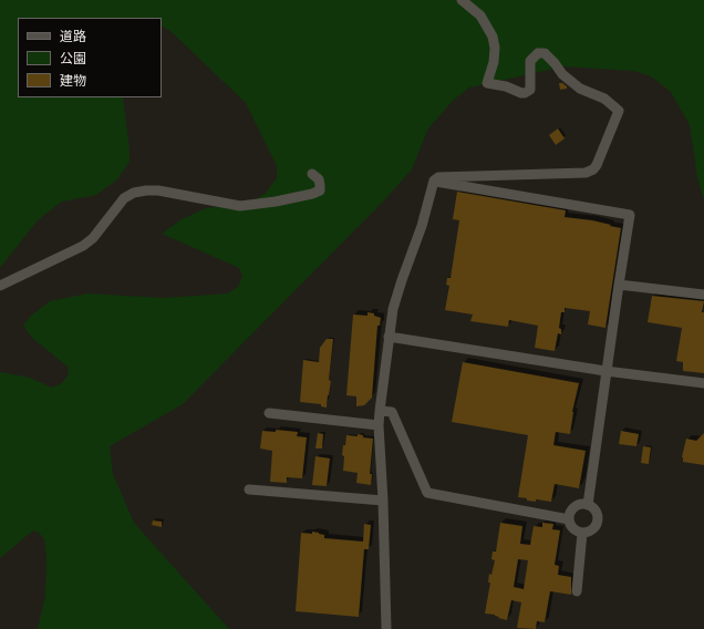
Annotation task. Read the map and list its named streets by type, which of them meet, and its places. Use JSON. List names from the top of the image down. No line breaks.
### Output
{"legend":["道路","公園","建物"]}
